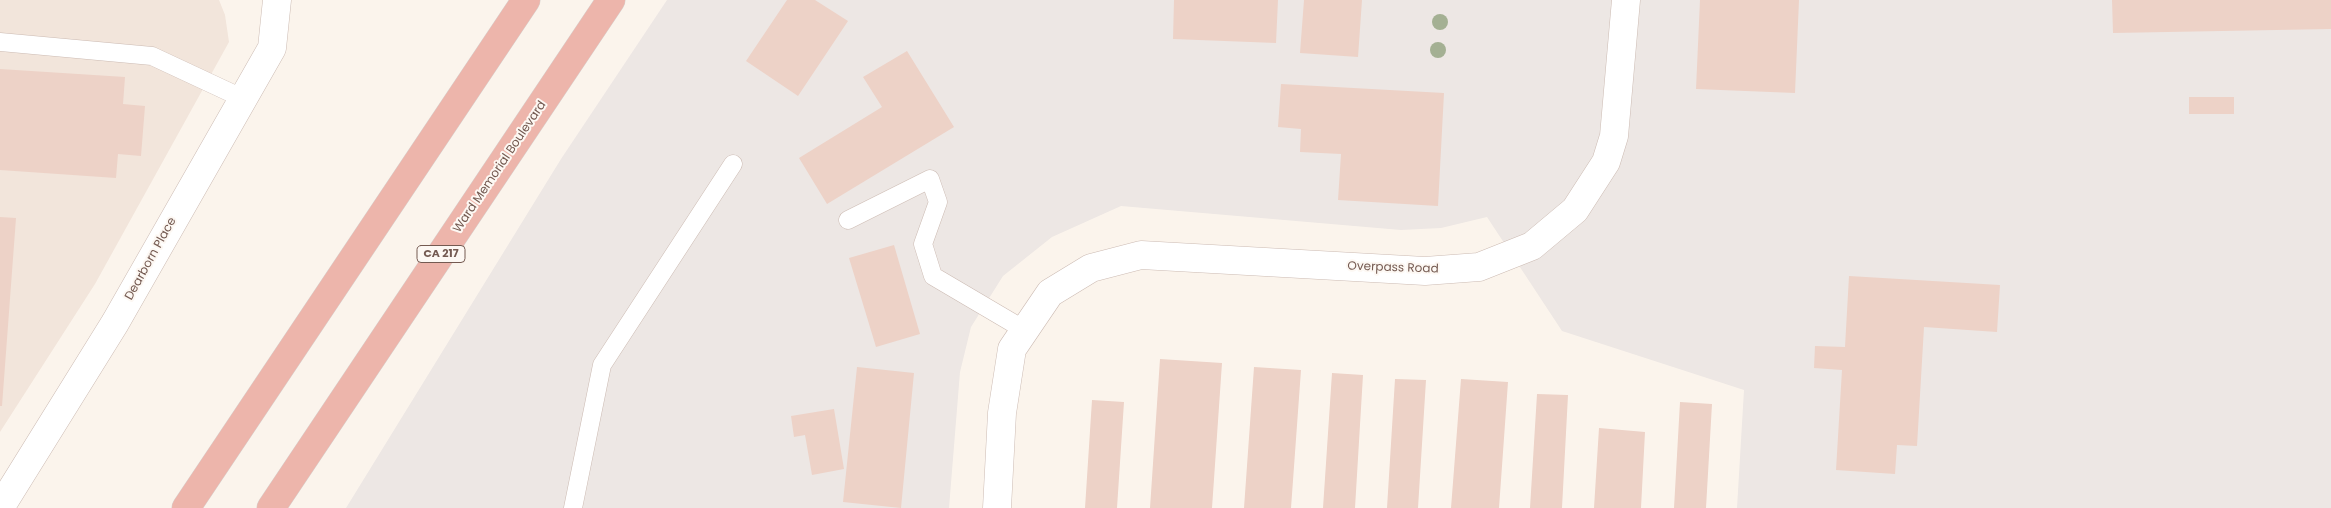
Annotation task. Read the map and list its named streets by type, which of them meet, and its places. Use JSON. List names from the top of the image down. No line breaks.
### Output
{"streets":{"highway":["Ward Memorial Boulevard","CA 217"],"street":["Dearborn Place","Overpass Road"]}}
